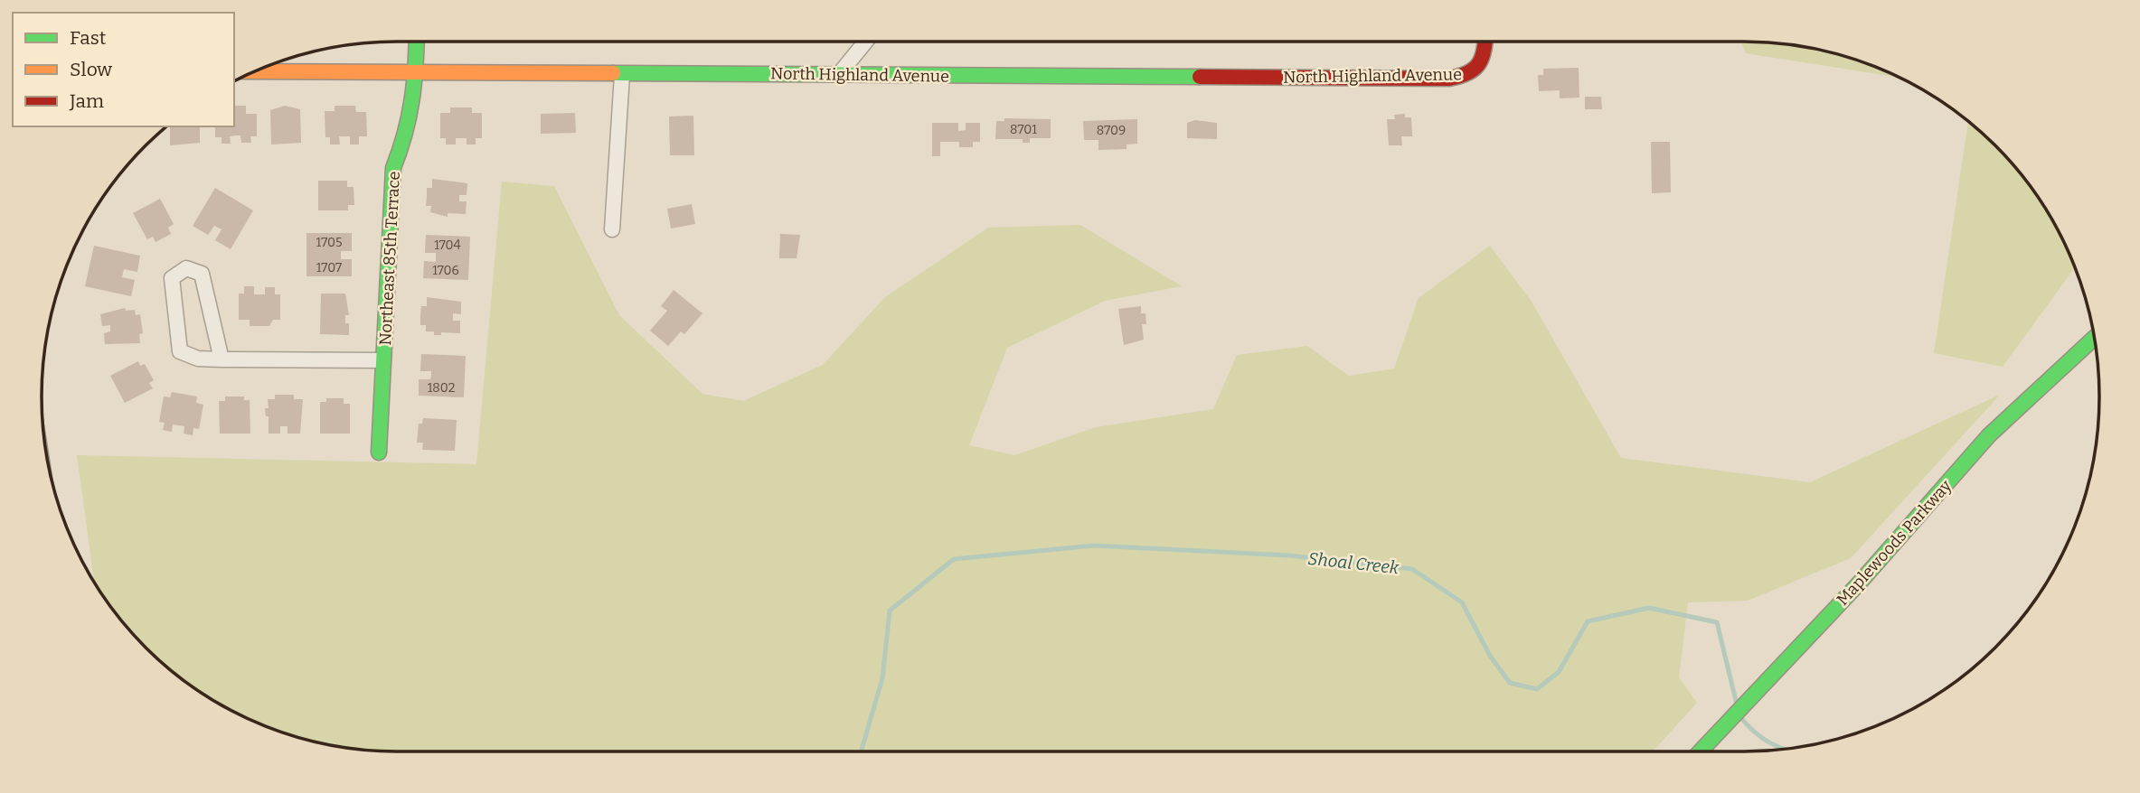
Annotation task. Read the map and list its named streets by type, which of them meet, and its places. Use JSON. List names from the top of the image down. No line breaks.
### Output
{"streets":{"street":["North Highland Avenue","Northeast 85th Terrace","Maplewoods Parkway"]},"crossings":[["North Highland Avenue","Northeast 85th Terrace"]],"water":["Shoal Creek"],"house_numbers":["8701","8709","1705","1704","1707","1706","1802"],"legend":["Fast","Slow","Jam"]}
